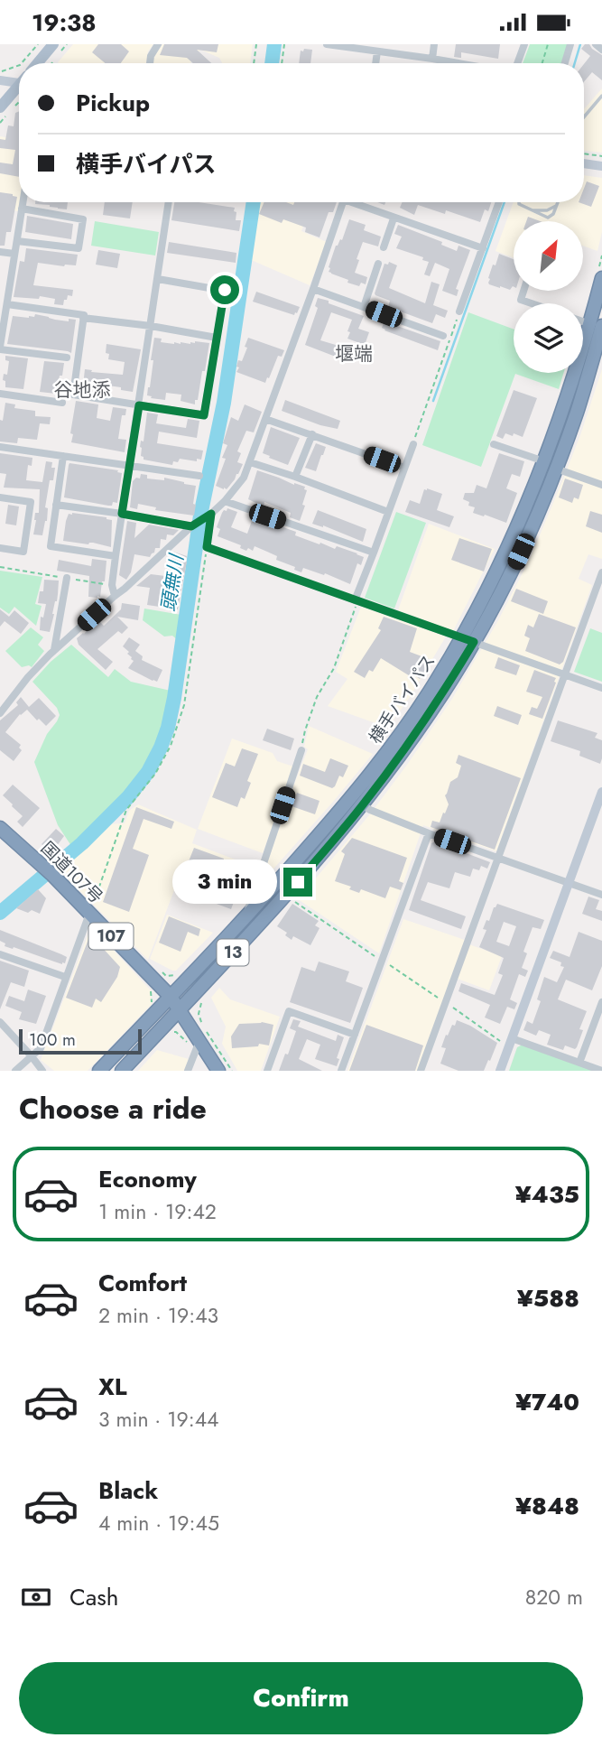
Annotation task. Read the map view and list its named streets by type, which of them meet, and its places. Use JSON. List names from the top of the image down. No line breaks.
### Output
{"streets":{"highway":["横手バイパス","国道107号","107","13"]},"crossings":[["横手バイパス","国道107号"],["横手バイパス","13"],["国道107号","13"]],"districts":["堰端","谷地添"],"water":["頭無川"],"scale_bar":"100 m","north":"top right","page":{"status":"19:38","banner":["Pickup","横手バイパス"],"bubble":"3 min","scale":"100 m","heading":"Choose a ride","list":[{"name":"Economy","note":"1 min · 19:42","value":"¥435"},{"name":"Comfort","note":"2 min · 19:43","value":"¥588"},{"name":"XL","note":"3 min · 19:44","value":"¥740"},{"name":"Black","note":"4 min · 19:45","value":"¥848"}],"pay":["Cash","820 m"],"buttons":"Confirm"}}
